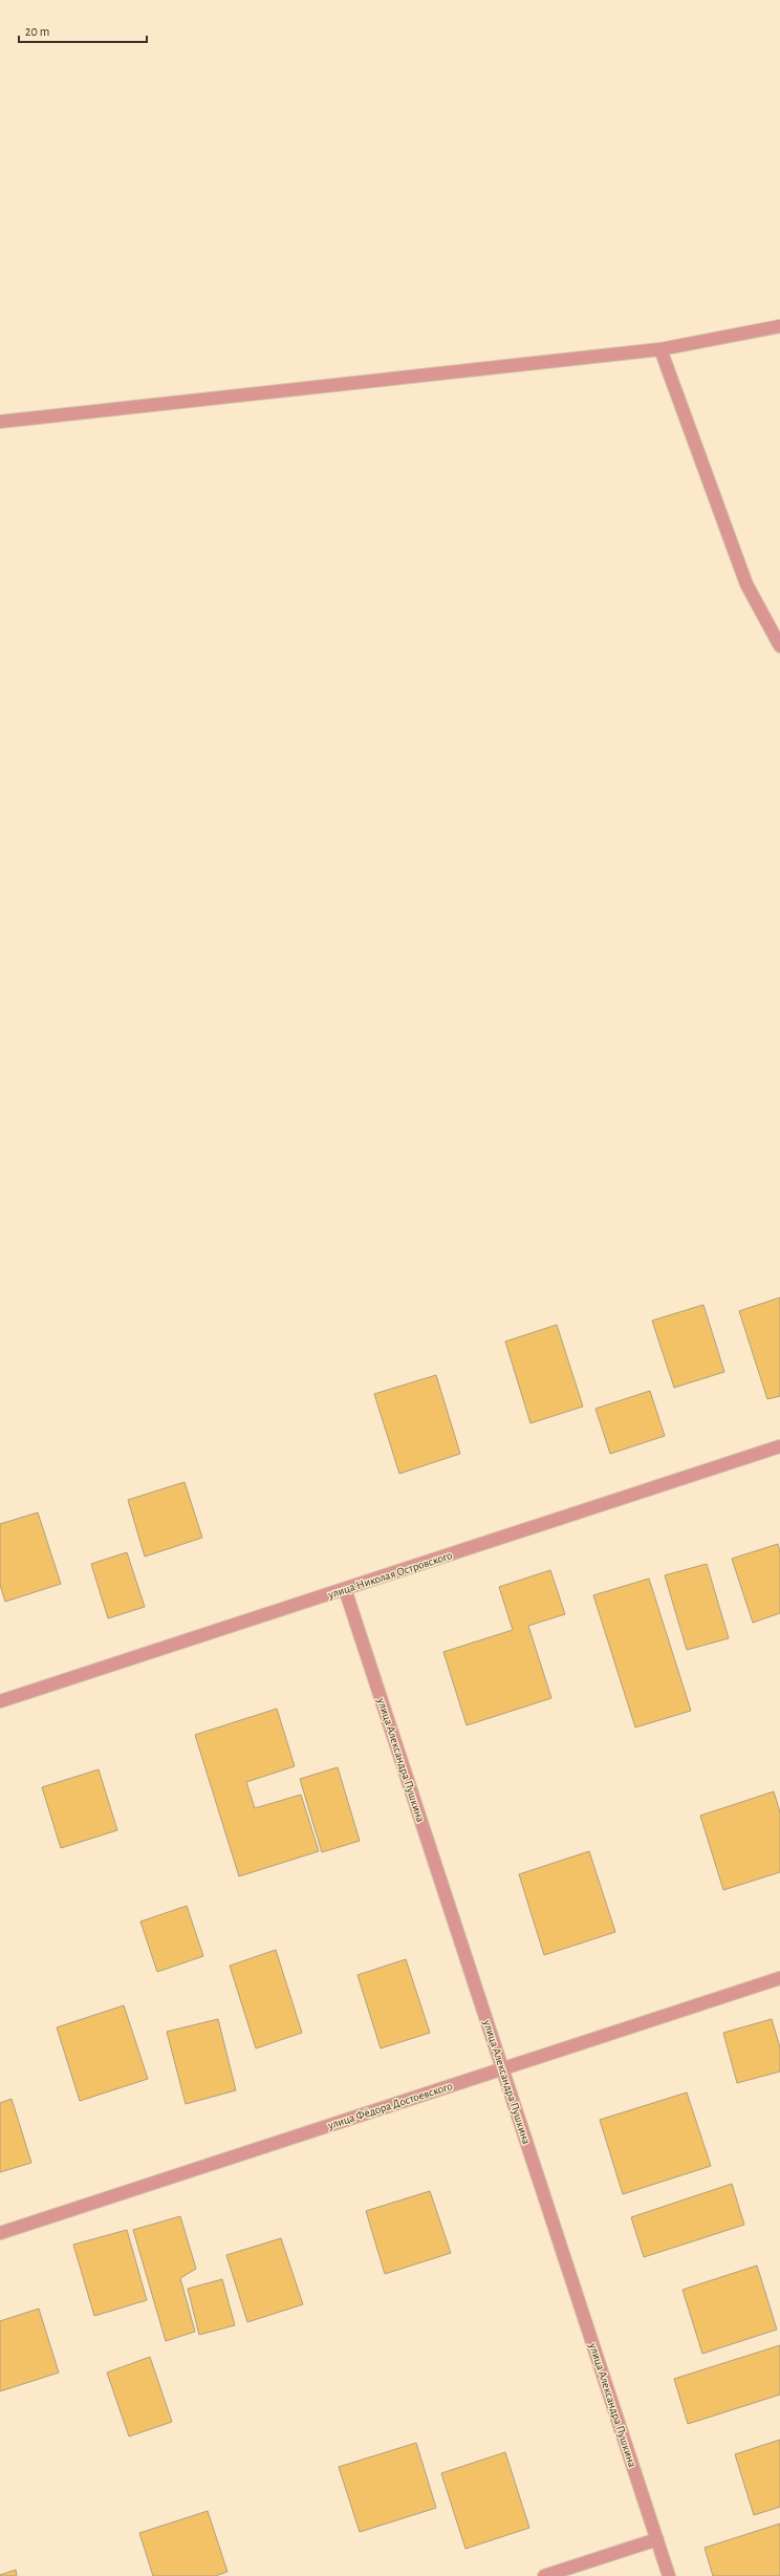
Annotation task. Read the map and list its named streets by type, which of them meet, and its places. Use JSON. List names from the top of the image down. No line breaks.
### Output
{"streets":{"street":["улица Николая Островского","улица Александра Пушкина","улица Фёдора Достоевского"]},"crossings":[["улица Николая Островского","улица Александра Пушкина"],["улица Александра Пушкина","улица Фёдора Достоевского"]],"scale_bar":"20 m"}
